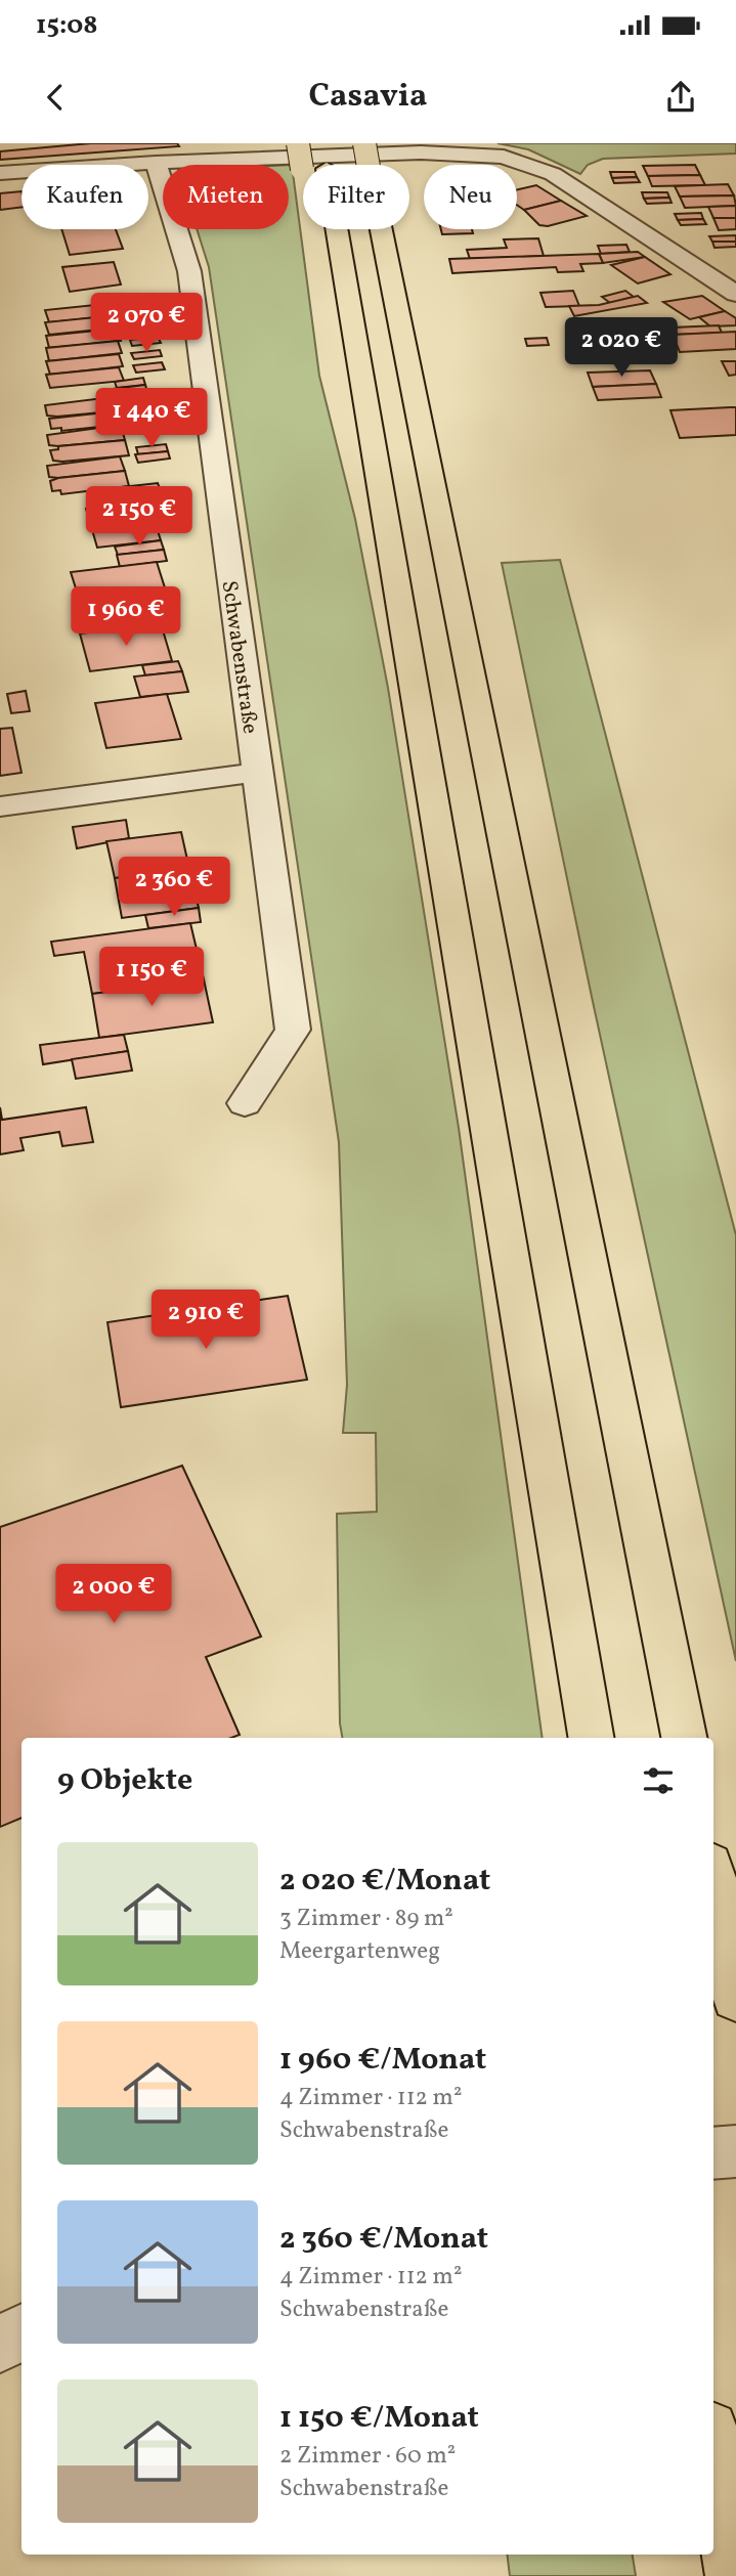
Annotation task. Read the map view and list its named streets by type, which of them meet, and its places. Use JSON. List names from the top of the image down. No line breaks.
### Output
{"streets":{"street":["Schwabenstraße"]},"page":{"status":"15:08","header":"Casavia","chip":["Kaufen","Mieten","Filter","Neu"],"price":["2 070 €","2 020 €","1 440 €","2 150 €","1 960 €","2 360 €","1 150 €","2 910 €","2 000 €"],"heading":"9 Objekte","list":[{"name":"2 020 €/Monat","note":"3 Zimmer · 89 m² · Meergartenweg"},{"name":"1 960 €/Monat","note":"4 Zimmer · 112 m² · Schwabenstraße"},{"name":"2 360 €/Monat","note":"4 Zimmer · 112 m² · Schwabenstraße"},{"name":"1 150 €/Monat","note":"2 Zimmer · 60 m² · Schwabenstraße"}]}}
